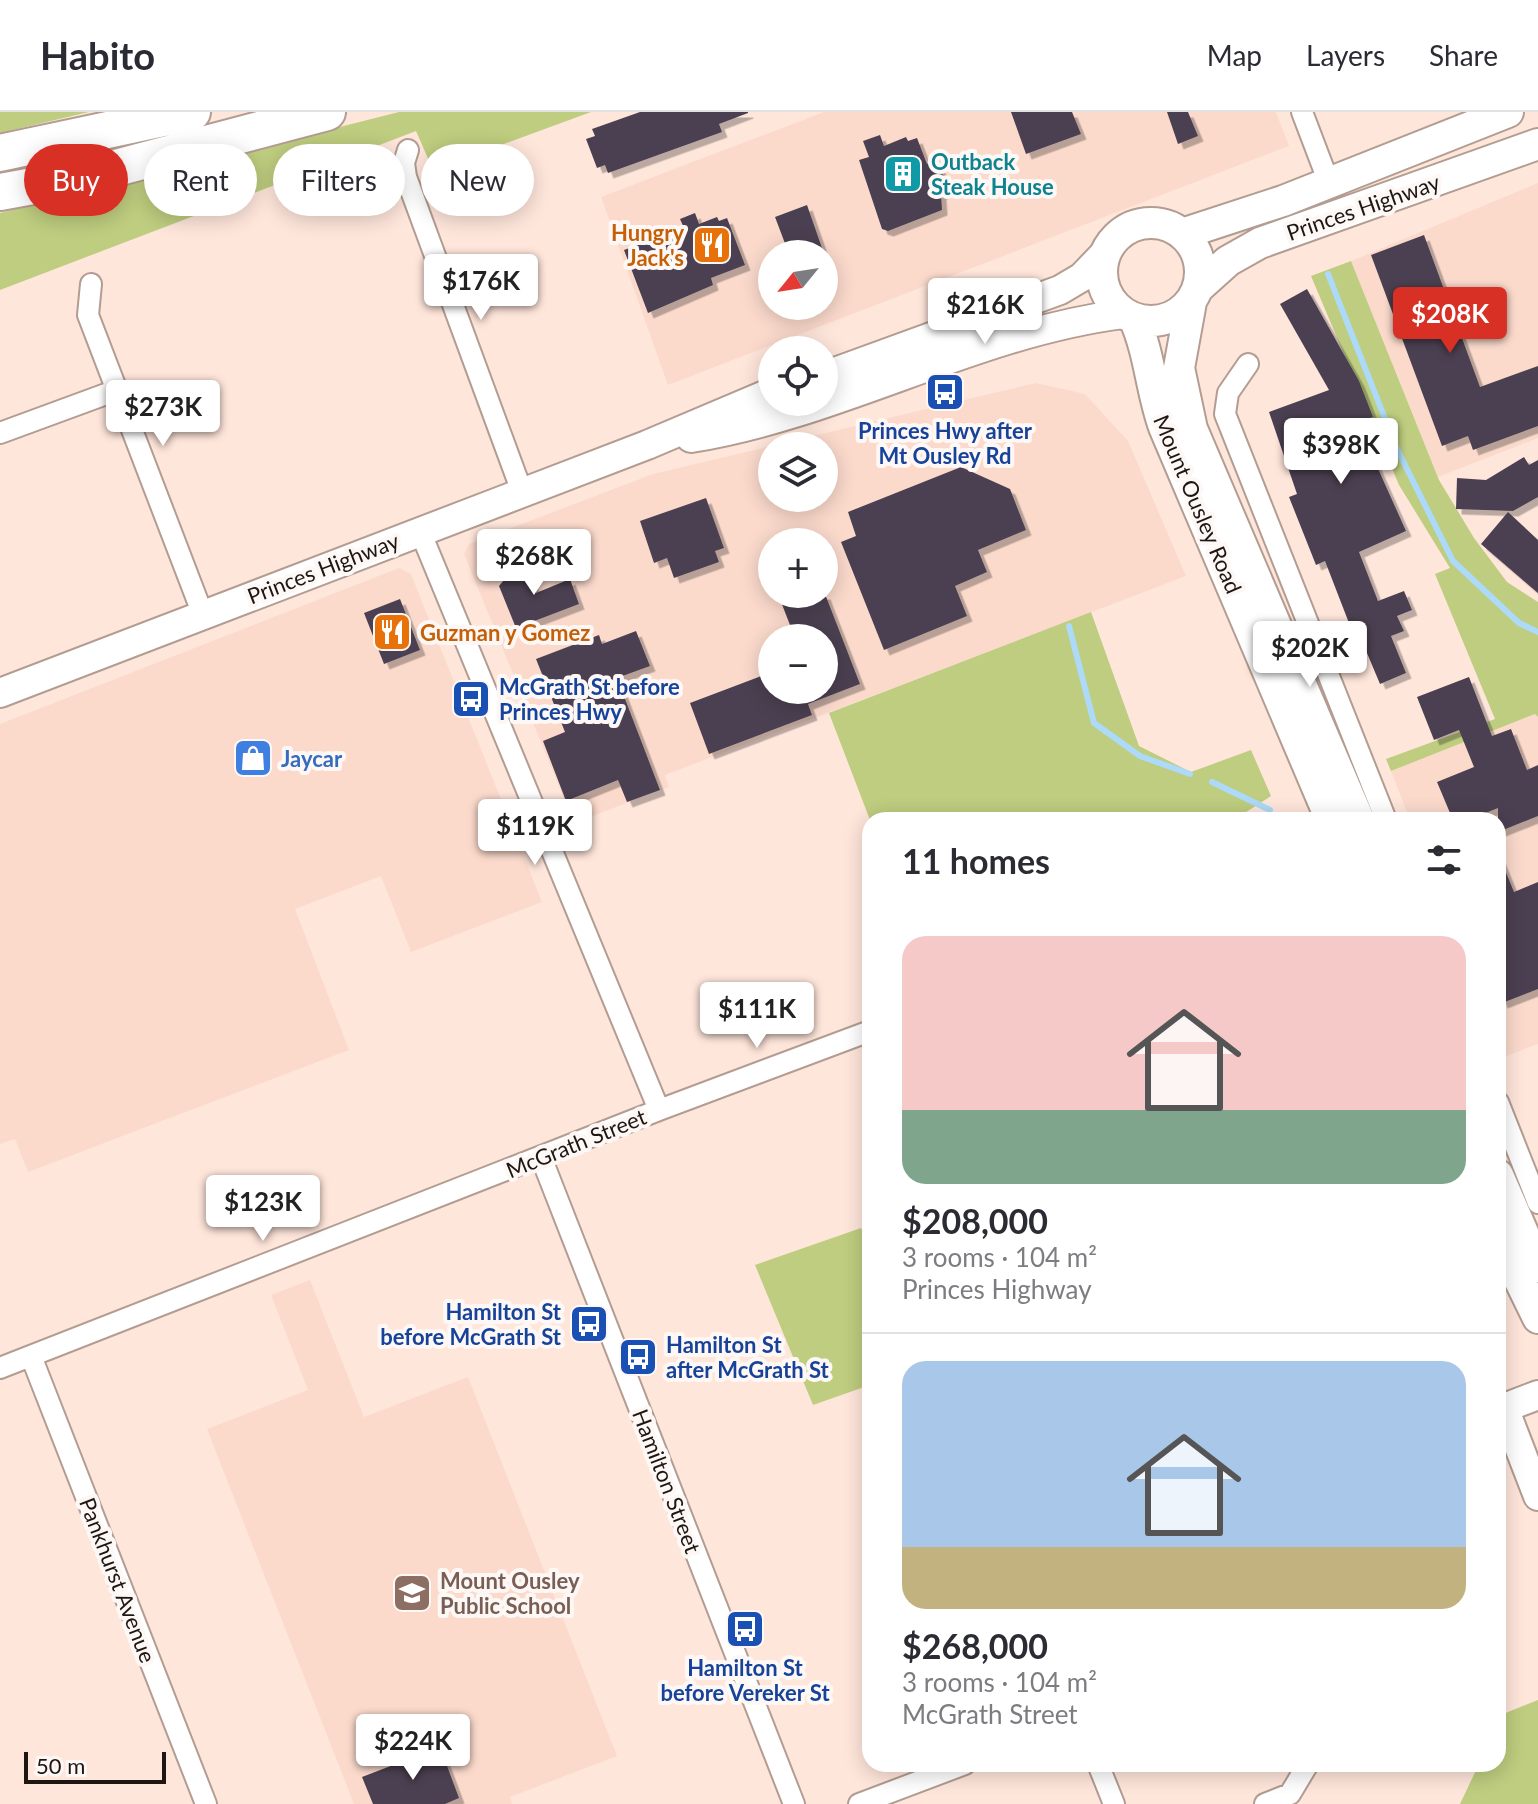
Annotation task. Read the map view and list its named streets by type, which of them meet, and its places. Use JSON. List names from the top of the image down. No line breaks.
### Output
{"streets":{"main road":["Princes Highway","Mount Ousley Road"],"street":["McGrath Street","Hamilton Street","Pankhurst Avenue"]},"crossings":[["Princes Highway","Mount Ousley Road"],["Princes Highway","McGrath Street"],["McGrath Street","Hamilton Street"],["McGrath Street","Pankhurst Avenue"]],"places":{"building":["Outback Steak House"],"restaurant":["Hungry Jack's","Guzman y Gomez"],"bus stop":["Princes Hwy after Mt Ousley Rd","McGrath St before Princes Hwy","Hamilton St before McGrath St","Hamilton St after McGrath St","Hamilton St before Vereker St"],"shop":["Jaycar"],"school or university":["Mount Ousley Public School"]},"scale_bar":"50 m","north":"bottom left","page":{"header":"Habito","nav":["Map","Layers","Share"],"chip":["Buy","Rent","Filters","New"],"map_buttons":["+","−"],"price":["$176K","$216K","$208K","$273K","$398K","$268K","$202K","$119K","$111K","$123K","$224K"],"heading":"11 homes","list":[{"name":"$208,000","note":"3 rooms · 104 m² · Princes Highway"},{"name":"$268,000","note":"3 rooms · 104 m² · McGrath Street"}],"scale":"50 m"}}
